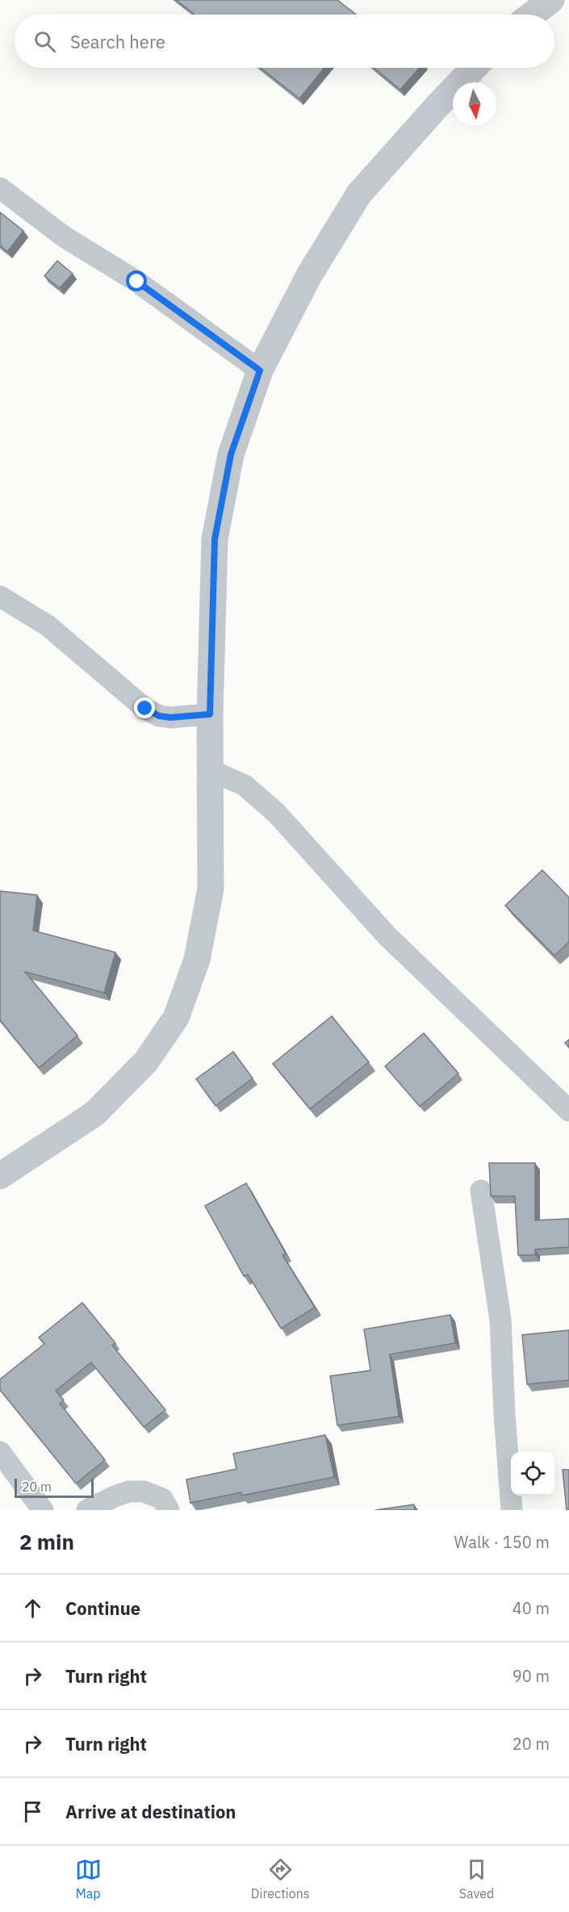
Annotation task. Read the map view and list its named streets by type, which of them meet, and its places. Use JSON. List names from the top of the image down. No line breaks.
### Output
{"scale_bar":"20 m","north":"bottom","page":{"search":"Search here","scale":"20 m","heading":["2 min","Walk · 150 m"],"list":[["Continue","40 m"],["Turn right","90 m"],["Turn right","20 m"],"Arrive at destination"],"nav":["Map","Directions","Saved"]}}
